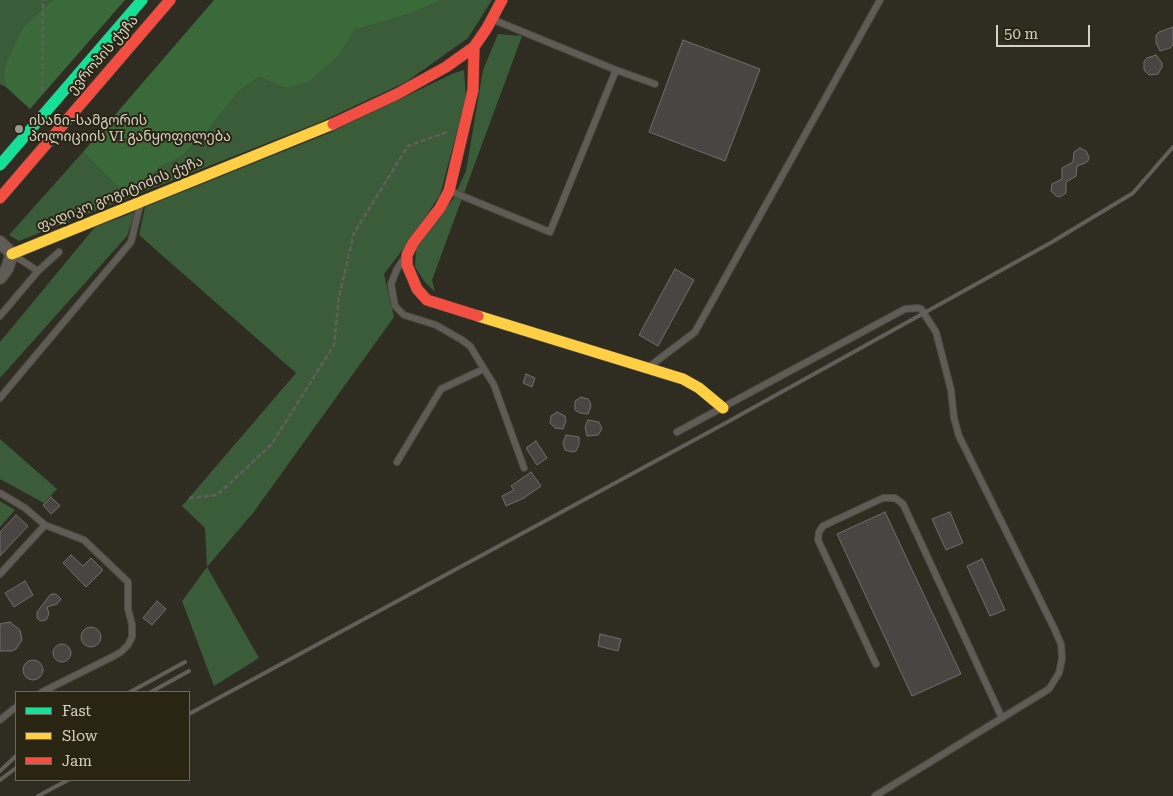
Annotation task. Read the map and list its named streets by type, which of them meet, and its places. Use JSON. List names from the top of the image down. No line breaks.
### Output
{"streets":{"street":["ევროპის ქუჩა","ფადიკო გოგიტიძის ქუჩა"]},"places":["ისანი-სამგორის პოლიციის VI განყოფილება"],"legend":["Fast","Slow","Jam"],"scale_bar":"50 m"}
